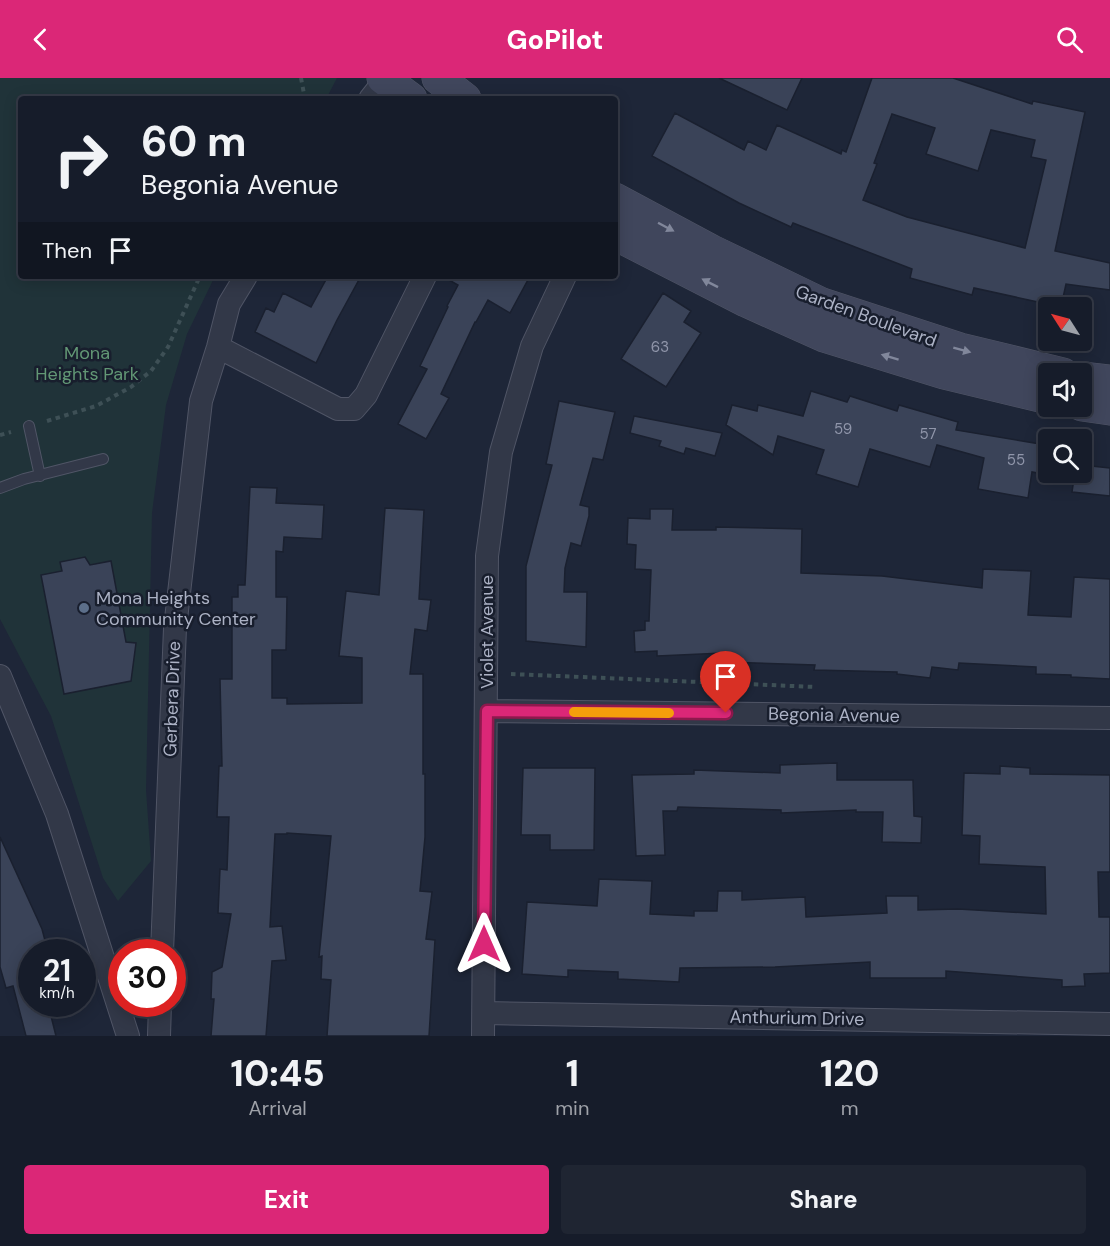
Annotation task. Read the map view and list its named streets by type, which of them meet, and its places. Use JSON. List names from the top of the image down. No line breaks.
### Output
{"streets":{"street":["Garden Boulevard","Violet Avenue","Gerbera Drive","Begonia Avenue","Anthurium Drive"]},"crossings":[["Violet Avenue","Begonia Avenue"],["Violet Avenue","Anthurium Drive"]],"parks":["Mona Heights Park"],"places":["Mona Heights Community Center"],"house_numbers":["63","59","57","55"],"north":"top left","page":{"header":"GoPilot","turn":["60 m","Begonia Avenue"],"then":"Then","speed":"21 km/h","limit":"30","eta":["10:45","Arrival","1","min","120","m"],"buttons":["Exit","Share"]}}
